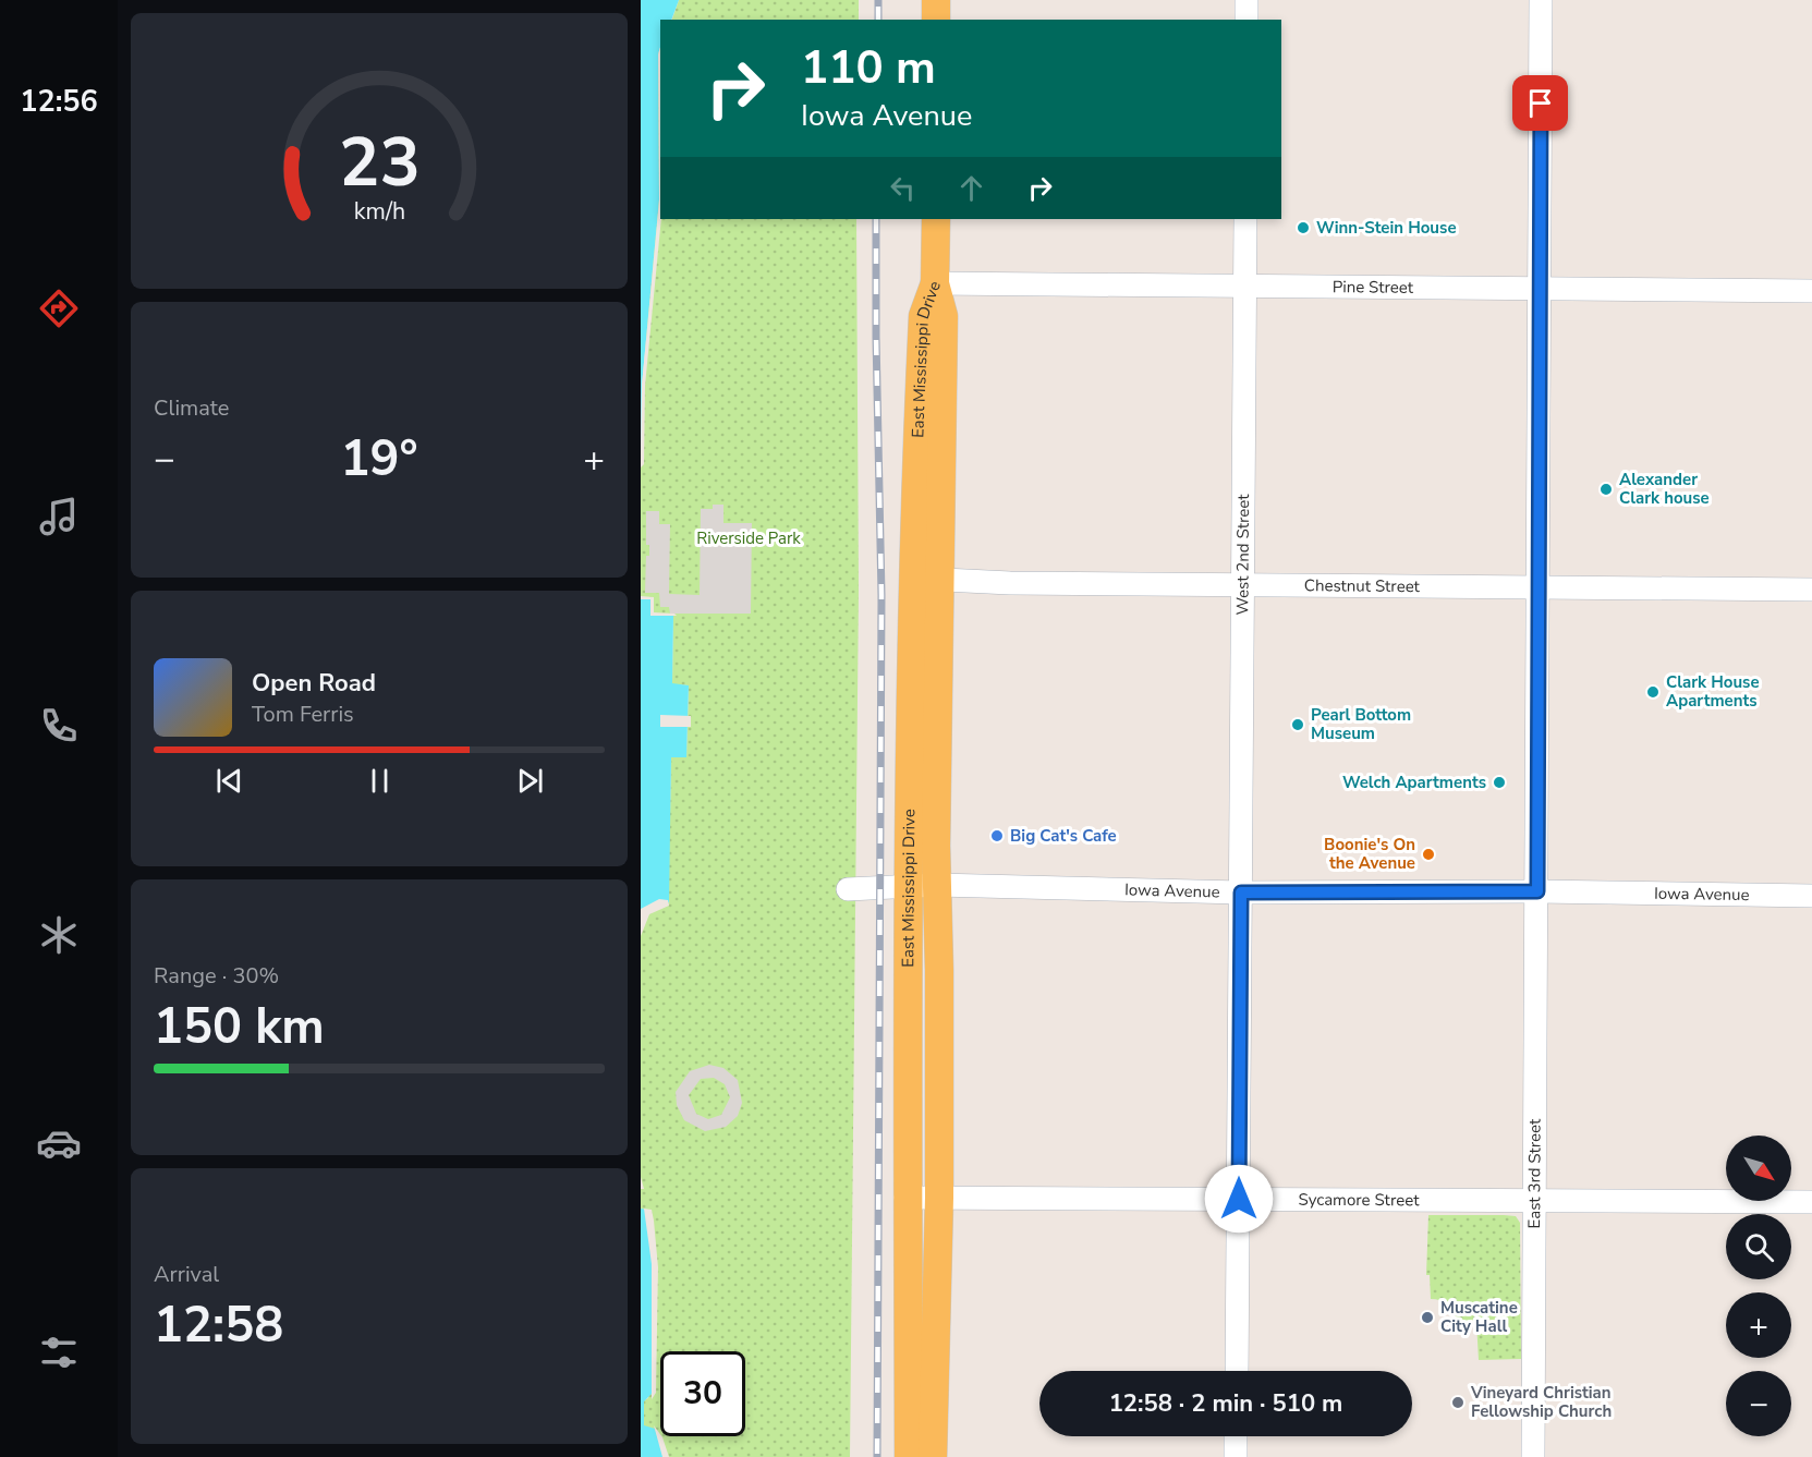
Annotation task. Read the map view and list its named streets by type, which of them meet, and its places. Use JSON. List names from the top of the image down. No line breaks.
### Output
{"streets":{"main road":["East Mississippi Drive"],"street":["Pine Street","West 2nd Street","Chestnut Street","Iowa Avenue","East 3rd Street","Sycamore Street"]},"crossings":[["Pine Street","East Mississippi Drive"],["Pine Street","West 2nd Street"],["Pine Street","East 3rd Street"],["East Mississippi Drive","Chestnut Street"],["East Mississippi Drive","Iowa Avenue"],["East Mississippi Drive","Sycamore Street"],["West 2nd Street","Chestnut Street"],["West 2nd Street","Iowa Avenue"],["West 2nd Street","Sycamore Street"],["Chestnut Street","East 3rd Street"],["Iowa Avenue","East 3rd Street"],["East 3rd Street","Sycamore Street"]],"parks":["Riverside Park"],"places":["Winn-Stein House","Alexander Clark house","Clark House Apartments","Pearl Bottom Museum","Welch Apartments","Big Cat's Cafe","Boonie's On the Avenue","Muscatine City Hall","Vineyard Christian Fellowship Church"],"north":"bottom right","page":{"tabs":"12:56","turn":["110 m","Iowa Avenue"],"tile":["Climate",["Range · 30%","150 km"],["Arrival","12:58"]],"heat":["−","19°","+"],"song":["Open Road","Tom Ferris"],"map_buttons":["+","−"],"limit":"30","trip":"12:58 · 2 min · 510 m","gauge":["23","km/h"]}}
